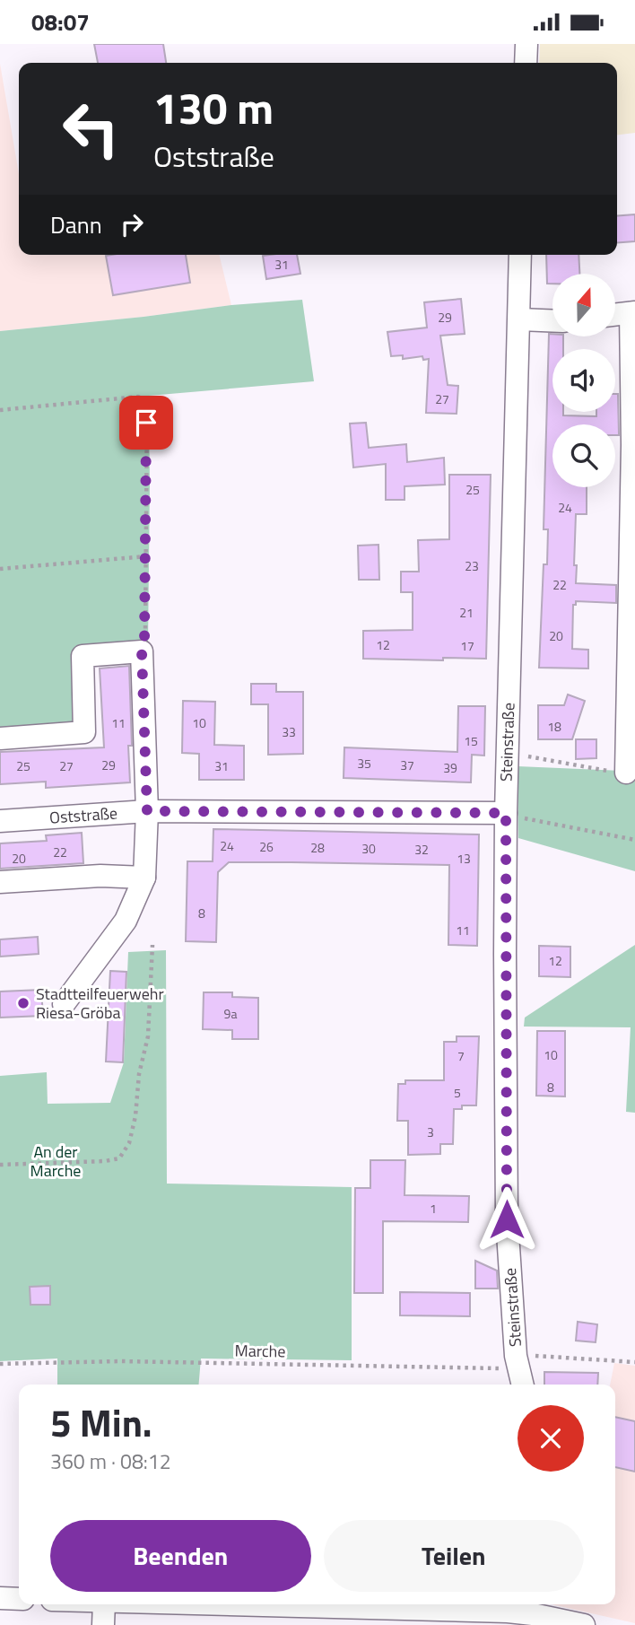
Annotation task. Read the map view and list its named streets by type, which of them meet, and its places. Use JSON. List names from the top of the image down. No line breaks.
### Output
{"streets":{"street":["Steinstraße","Oststraße"],"path":["Marche"]},"crossings":[["Steinstraße","Oststraße"],["Steinstraße","Marche"]],"parks":["An der Marche"],"places":["Stadtteilfeuerwehr Riesa-Gröba"],"house_numbers":["31","29","27","25","24","23","22","21","20","12","17","11","10","18","33","15","35","29","37","25","27","31","39","24","26","28","30","32","22","20","13","8","11","12","9a","10","7","8","5","3","1"],"north":"top","page":{"status":"08:07","turn":["130 m","Oststraße"],"then":"Dann","heading":["5 Min.","360 m · 08:12"],"buttons":["Beenden","Teilen"]}}
